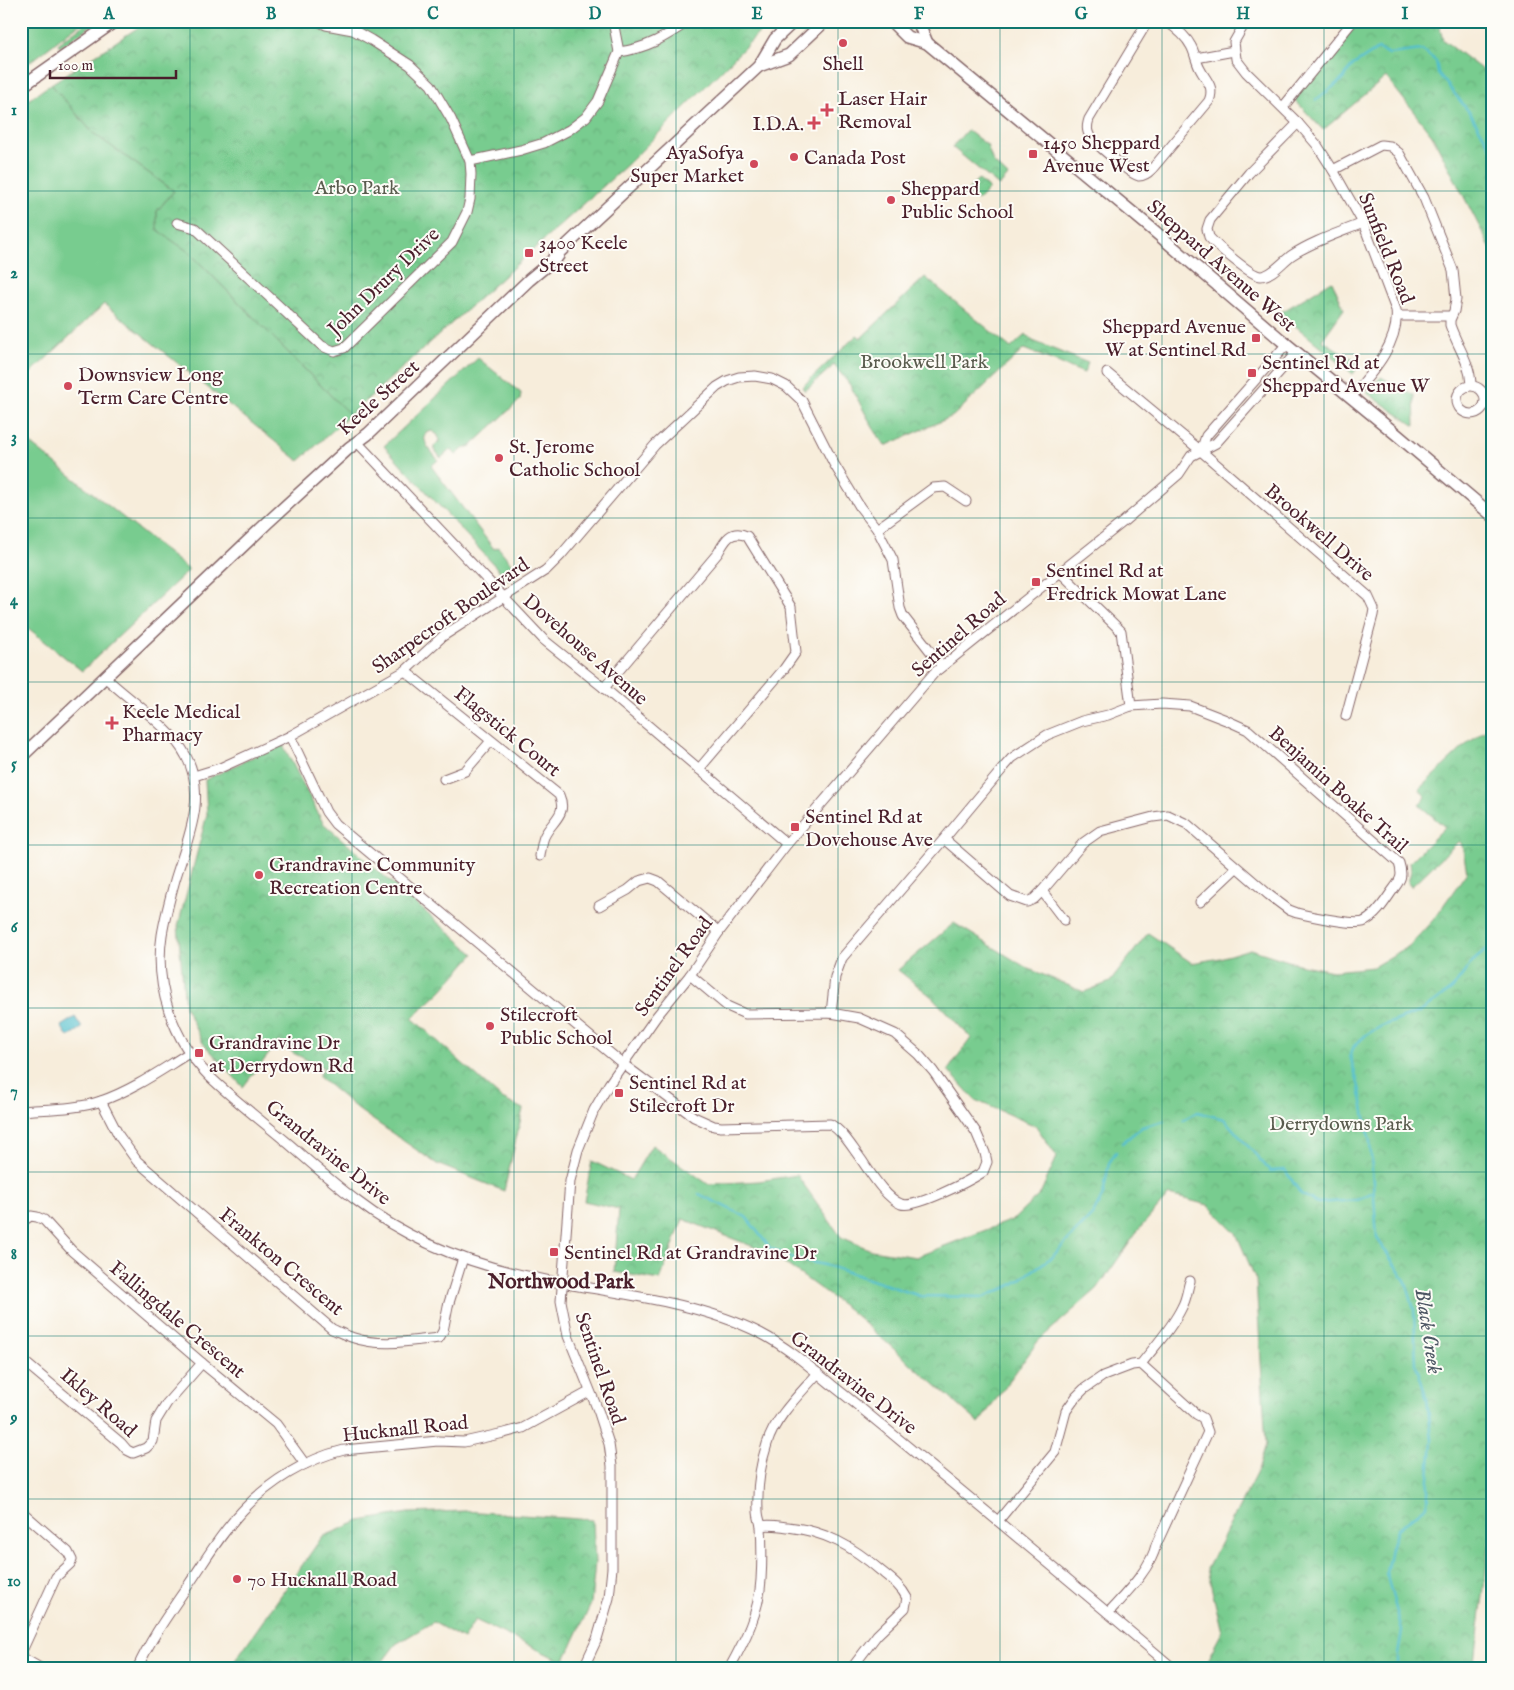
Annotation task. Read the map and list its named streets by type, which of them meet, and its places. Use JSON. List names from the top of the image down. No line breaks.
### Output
{"streets":{"main road":["Sheppard Avenue West","Keele Street"],"street":["Sunfield Road","John Drury Drive","Brookwell Drive","Sharpecroft Boulevard","Sentinel Road","Dovehouse Avenue","Flagstick Court","Benjamin Boake Trail","Grandravine Drive","Frankton Crescent","Fallingdale Crescent","Ikley Road","Hucknall Road"]},"crossings":[["Sunfield Road","Sheppard Avenue West"],["Sheppard Avenue West","Sentinel Road"],["Keele Street","Dovehouse Avenue"],["Keele Street","Grandravine Drive"],["Brookwell Drive","Sentinel Road"],["Sharpecroft Boulevard","Sentinel Road"],["Sharpecroft Boulevard","Dovehouse Avenue"],["Sharpecroft Boulevard","Flagstick Court"],["Sharpecroft Boulevard","Grandravine Drive"],["Sentinel Road","Dovehouse Avenue"],["Sentinel Road","Grandravine Drive"],["Sentinel Road","Hucknall Road"],["Grandravine Drive","Frankton Crescent"],["Fallingdale Crescent","Ikley Road"],["Fallingdale Crescent","Hucknall Road"]],"districts":["Northwood Park"],"water":["Black Creek"],"parks":["Arbo Park","Brookwell Park","Derrydowns Park"],"places":{"other":["Shell","Canada Post","AyaSofya Super Market","Sheppard Public School","Downsview Long Term Care Centre","St. Jerome Catholic School","Grandravine Community Recreation Centre","Stilecroft Public School","70 Hucknall Road"],"health":["Laser Hair Removal","I.D.A.","Keele Medical Pharmacy"],"transit":["1450 Sheppard Avenue West","3400 Keele Street","Sheppard Avenue W at Sentinel Rd","Sentinel Rd at Sheppard Avenue W","Sentinel Rd at Fredrick Mowat Lane","Sentinel Rd at Dovehouse Ave","Grandravine Dr at Derrydown Rd","Sentinel Rd at Stilecroft Dr","Sentinel Rd at Grandravine Dr"]},"scale_bar":"100 m","grid":{"columns":["A","B","C","D","E","F","G","H","I"],"rows":["1","2","3","4","5","6","7","8","9","10"]}}
